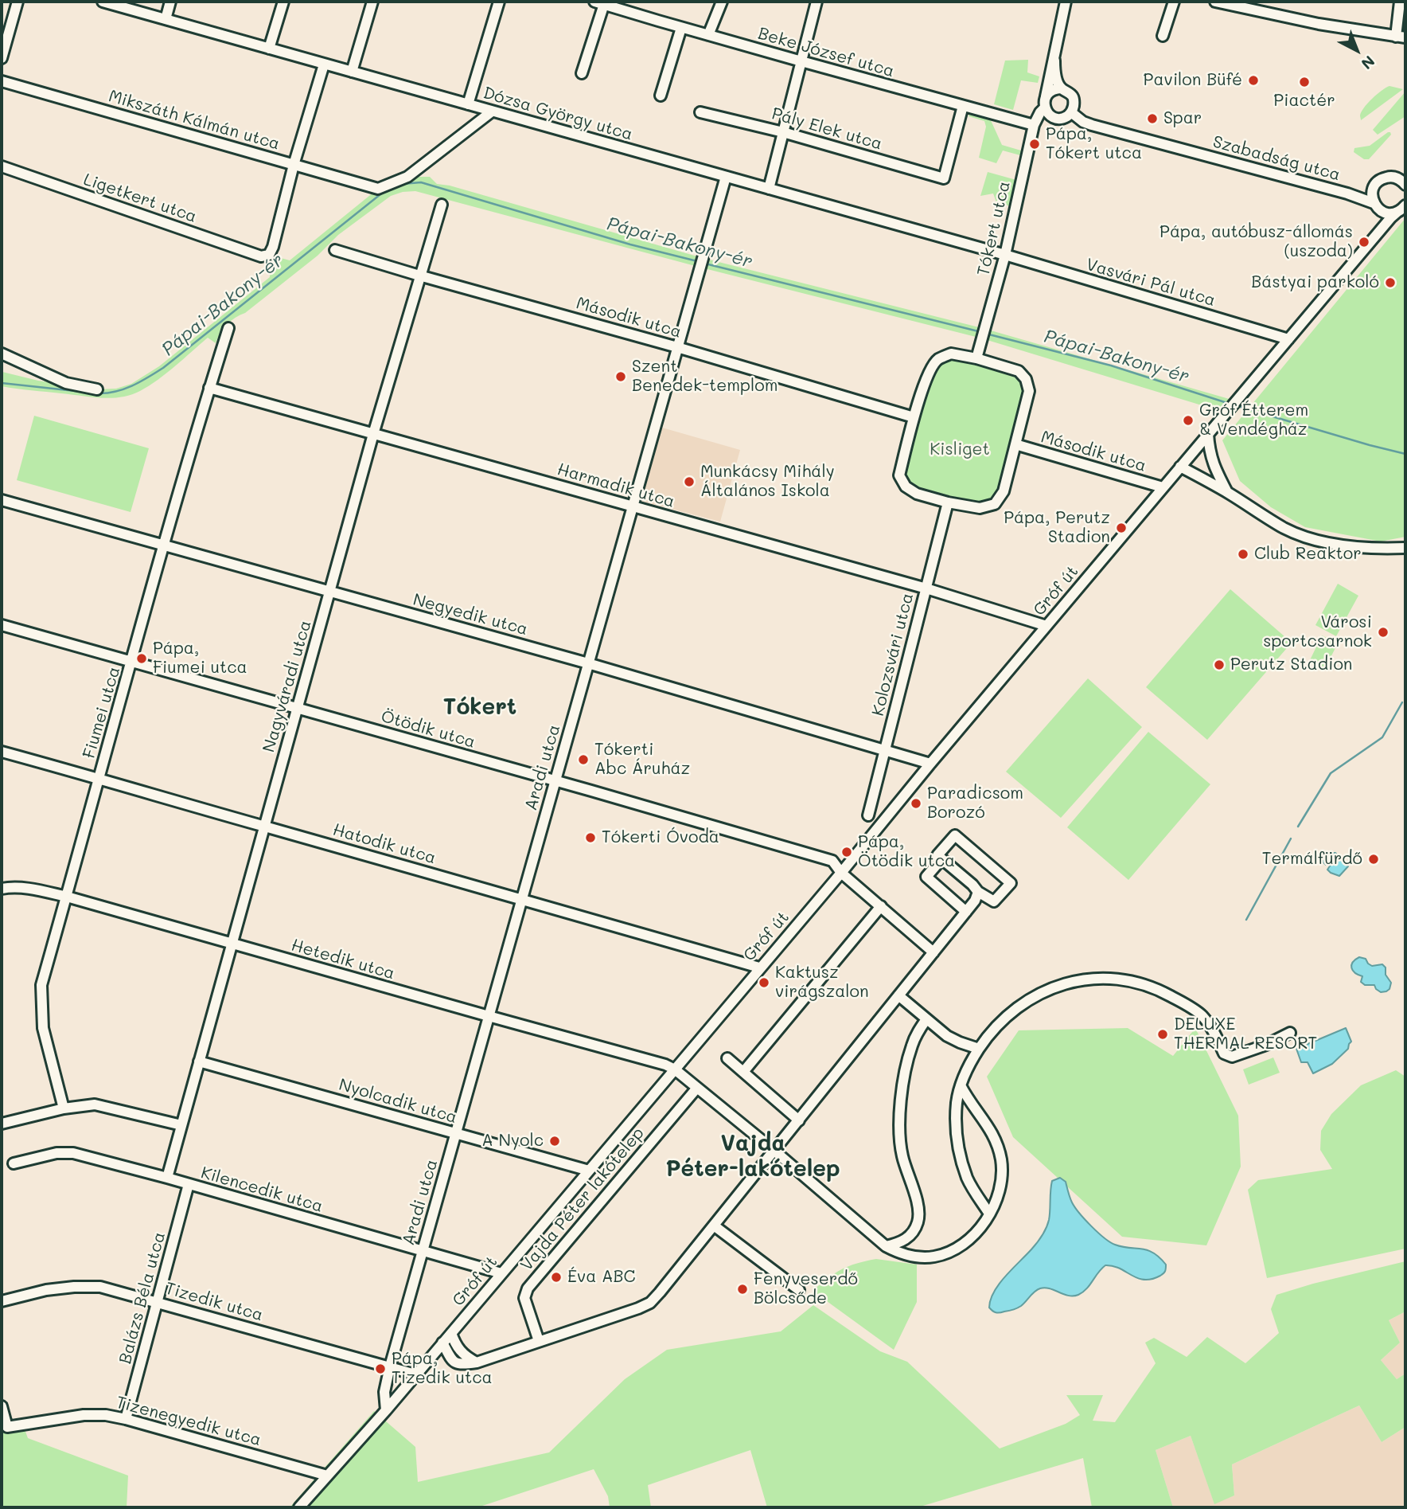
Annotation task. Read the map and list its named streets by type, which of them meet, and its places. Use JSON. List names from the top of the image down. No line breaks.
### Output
{"streets":{"street":["Beke József utca","Dózsa György utca","Mikszáth Kálmán utca","Pály Elek utca","Szabadság utca","Ligetkert utca","Tókert utca","Vasvári Pál utca","Második utca","Harmadik utca","Gróf út","Negyedik utca","Kolozsvári utca","Nagyváradi utca","Fiumei utca","Ötödik utca","Aradi utca","Hatodik utca","Hetedik utca","Nyolcadik utca","Kilencedik utca","Vajda Péter lakótelep","Balázs Béla utca","Tizedik utca","Tizenegyedik utca"]},"crossings":[["Beke József utca","Pály Elek utca"],["Beke József utca","Tókert utca"],["Dózsa György utca","Mikszáth Kálmán utca"],["Dózsa György utca","Tókert utca"],["Dózsa György utca","Vasvári Pál utca"],["Dózsa György utca","Aradi utca"],["Mikszáth Kálmán utca","Ligetkert utca"],["Szabadság utca","Tókert utca"],["Tókert utca","Vasvári Pál utca"],["Tókert utca","Második utca"],["Tókert utca","Kolozsvári utca"],["Vasvári Pál utca","Gróf út"],["Második utca","Gróf út"],["Második utca","Kolozsvári utca"],["Második utca","Nagyváradi utca"],["Második utca","Aradi utca"],["Harmadik utca","Gróf út"],["Harmadik utca","Kolozsvári utca"],["Harmadik utca","Nagyváradi utca"],["Harmadik utca","Fiumei utca"],["Harmadik utca","Aradi utca"],["Gróf út","Negyedik utca"],["Gróf út","Ötödik utca"],["Gróf út","Aradi utca"],["Gróf út","Hatodik utca"],["Gróf út","Hetedik utca"],["Gróf út","Nyolcadik utca"],["Gróf út","Kilencedik utca"],["Gróf út","Tizedik utca"],["Gróf út","Tizenegyedik utca"],["Negyedik utca","Kolozsvári utca"],["Negyedik utca","Nagyváradi utca"],["Negyedik utca","Fiumei utca"],["Negyedik utca","Aradi utca"],["Nagyváradi utca","Ötödik utca"],["Nagyváradi utca","Hatodik utca"],["Nagyváradi utca","Hetedik utca"],["Nagyváradi utca","Nyolcadik utca"],["Nagyváradi utca","Kilencedik utca"],["Fiumei utca","Ötödik utca"],["Fiumei utca","Hatodik utca"],["Fiumei utca","Hetedik utca"],["Ötödik utca","Aradi utca"],["Aradi utca","Hatodik utca"],["Aradi utca","Hetedik utca"],["Aradi utca","Nyolcadik utca"],["Aradi utca","Kilencedik utca"],["Aradi utca","Tizedik utca"],["Kilencedik utca","Balázs Béla utca"],["Balázs Béla utca","Tizedik utca"],["Balázs Béla utca","Tizenegyedik utca"]],"districts":["Tókert","Vajda Péter-lakótelep"],"water":["Pápai-Bakony-ér"],"parks":["Kisliget"],"places":["Pavilon Büfé","Piactér","Spar","Pápa, Tókert utca","Pápa, autóbusz-állomás (uszoda)","Bástyai parkoló","Szent Benedek-templom","Gróf Étterem & Vendégház","Munkácsy Mihály Általános Iskola","Pápa, Perutz Stadion","Club Reaktor","Városi sportcsarnok","Pápa, Fiumei utca","Perutz Stadion","Tókerti Abc Áruház","Paradicsom Borozó","Tókerti Óvoda","Pápa, Ötödik utca","Termálfürdő","Kaktusz virágszalon","DELUXE THERMAL RESORT","A Nyolc","Éva ABC","Fenyveserdő Bölcsőde","Pápa, Tizedik utca"],"north":"bottom right"}
